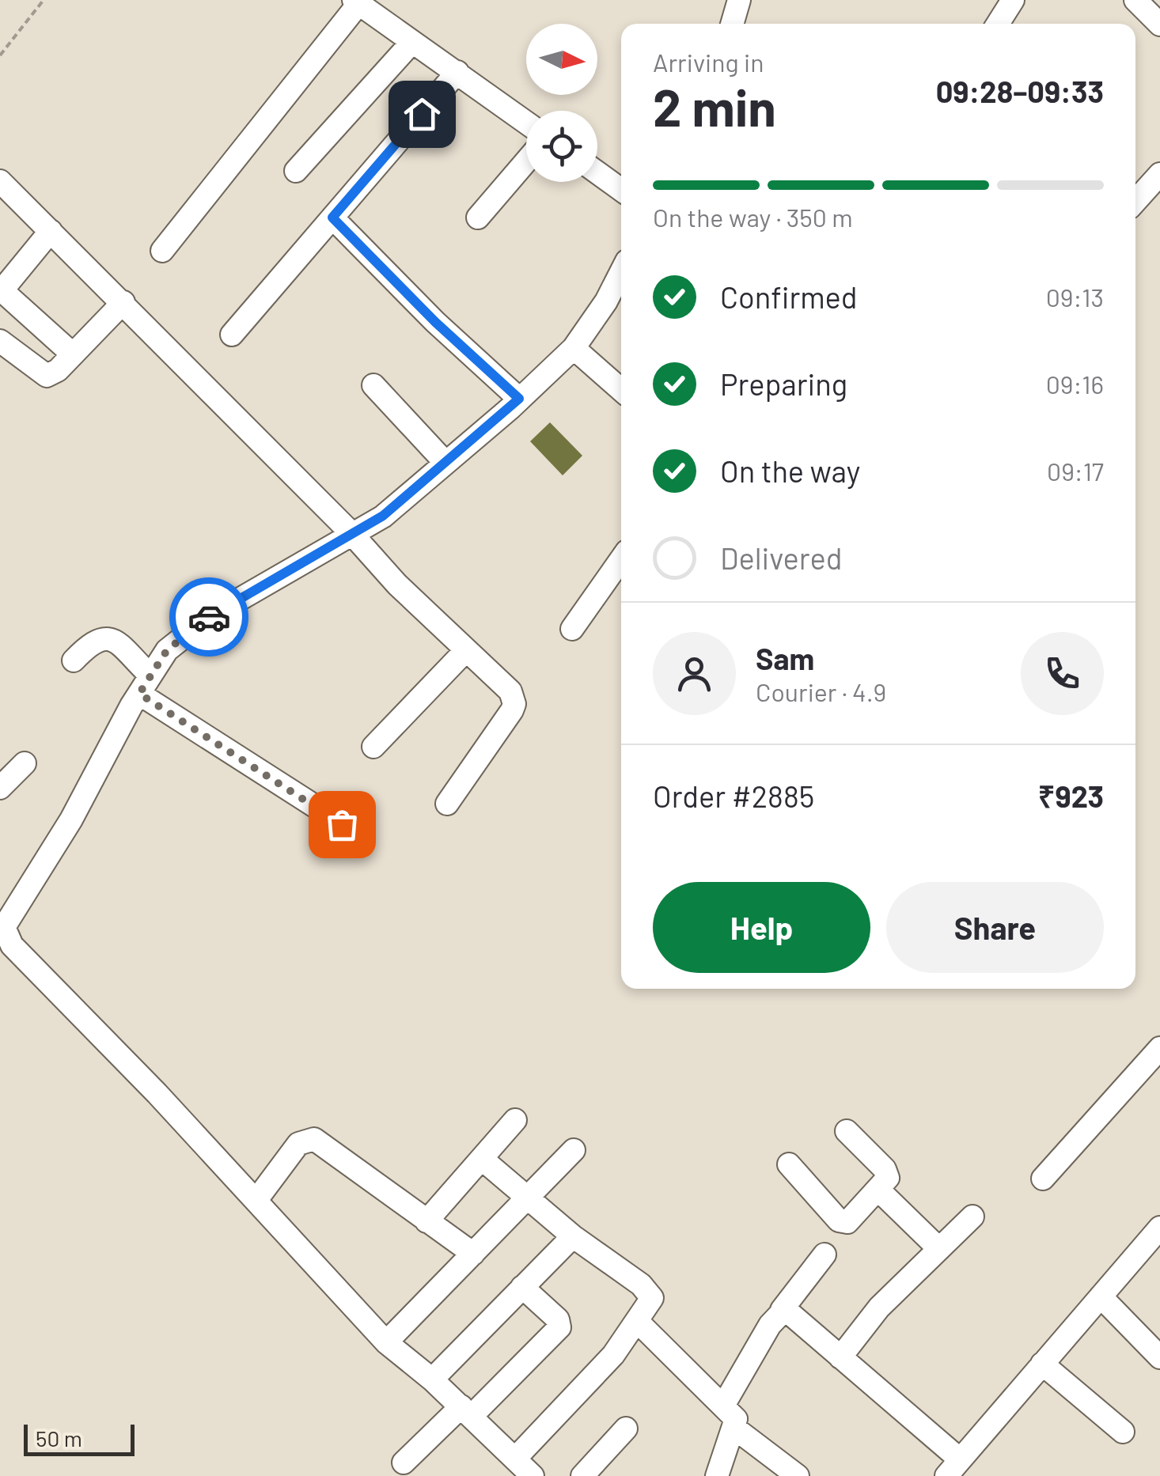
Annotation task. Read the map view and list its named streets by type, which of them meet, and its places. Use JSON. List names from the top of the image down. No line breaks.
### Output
{"scale_bar":"50 m","north":"right","page":{"heading":["2 min","Arriving in","09:28–09:33"],"panel":["Sam","Courier · 4.9","Order #2885","₹923"],"bar":"On the way · 350 m","list":[["Confirmed","09:13"],["Preparing","09:16"],["On the way","09:17"],"Delivered"],"buttons":["Help","Share"],"scale":"50 m"}}
